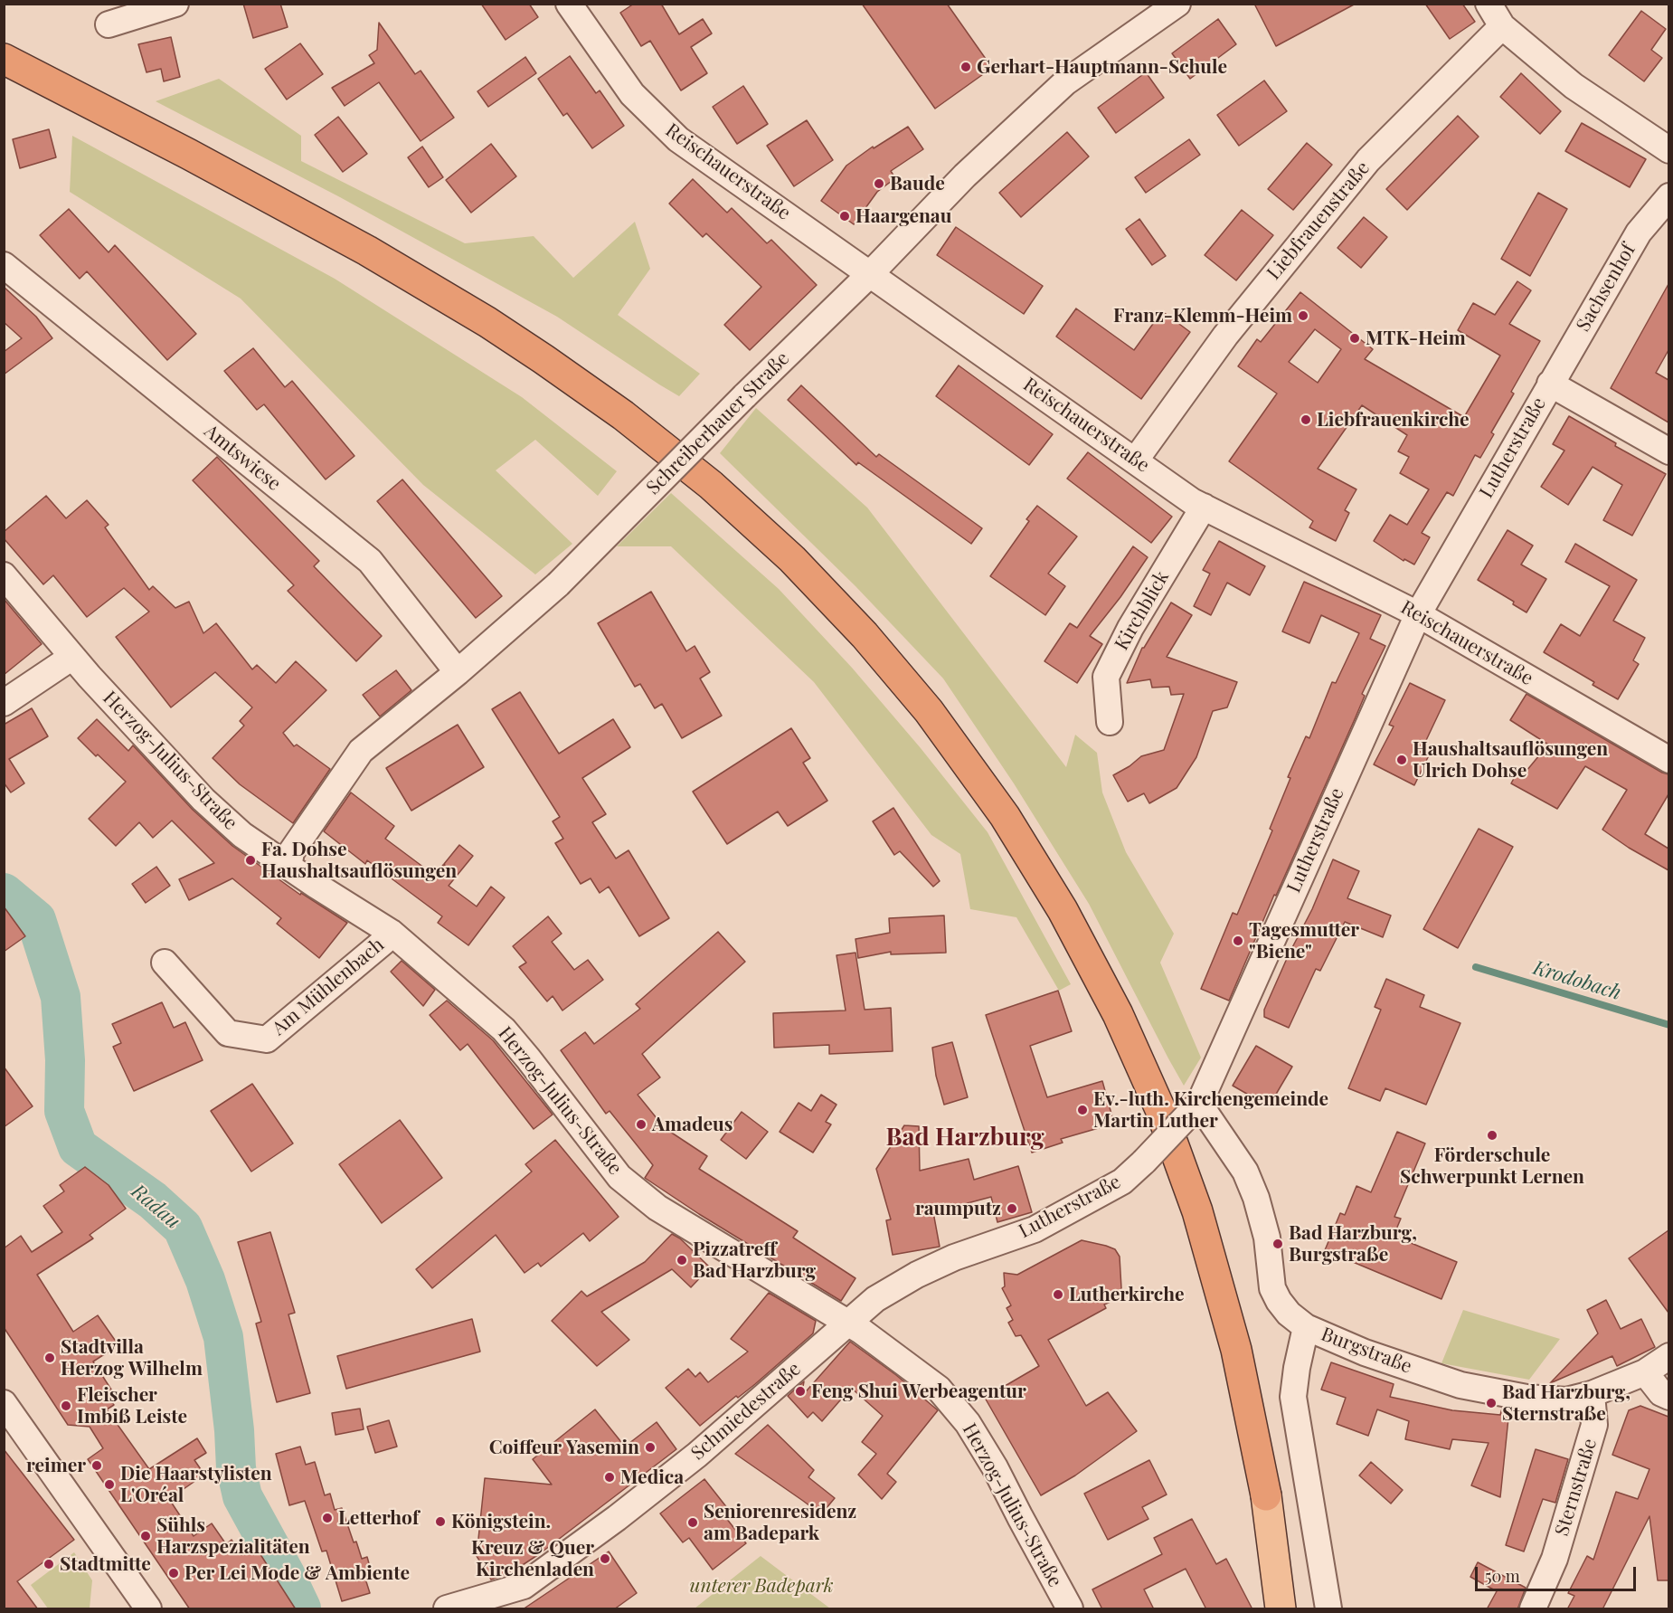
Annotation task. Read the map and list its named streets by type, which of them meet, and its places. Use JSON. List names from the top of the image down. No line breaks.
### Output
{"streets":{"street":["Reischauerstraße","Liebfrauenstraße","Sachsenhof","Schreiberhauer Straße","Lutherstraße","Amtswiese","Kirchblick","Herzog-Julius-Straße","Am Mühlenbach","Burgstraße","Schmiedestraße","Sternstraße"]},"crossings":[["Reischauerstraße","Liebfrauenstraße"],["Reischauerstraße","Schreiberhauer Straße"],["Reischauerstraße","Lutherstraße"],["Reischauerstraße","Kirchblick"],["Sachsenhof","Lutherstraße"],["Schreiberhauer Straße","Amtswiese"],["Schreiberhauer Straße","Herzog-Julius-Straße"],["Lutherstraße","Herzog-Julius-Straße"],["Lutherstraße","Burgstraße"],["Lutherstraße","Schmiedestraße"],["Herzog-Julius-Straße","Am Mühlenbach"],["Herzog-Julius-Straße","Schmiedestraße"],["Burgstraße","Sternstraße"]],"districts":["Bad Harzburg"],"water":["Krodobach","Radau"],"parks":["unterer Badepark"],"places":["Gerhart-Hauptmann-Schule","Baude","Haargenau","Franz-Klemm-Heim","MTK-Heim","Liebfrauenkirche","Haushaltsauflösungen Ulrich Dohse","Fa. Dohse Haushaltsauflösungen","Tagesmutter \"Biene\"","Ev.-luth. Kirchengemeinde Martin Luther","Amadeus","Förderschule Schwerpunkt Lernen","raumputz","Bad Harzburg, Burgstraße","Pizzatreff Bad Harzburg","Lutherkirche","Stadtvilla Herzog Wilhelm","Feng Shui Werbeagentur","Bad Harzburg, Sternstraße","Fleischer Imbiß Leiste","Coiffeur Yasemin","reimer","Medica","Die Haarstylisten L'Oréal","Letterhof","Königstein.","Seniorenresidenz am Badepark","Sühls Harzspezialitäten","Kreuz & Quer Kirchenladen","Stadtmitte","Per Lei Mode & Ambiente"],"scale_bar":"50 m"}
